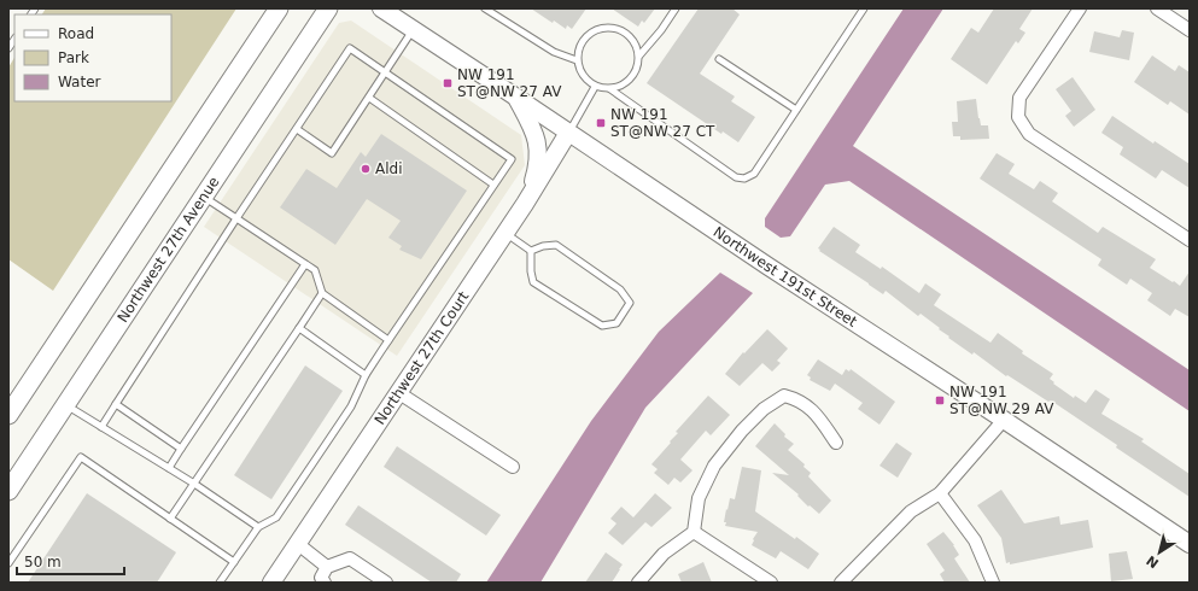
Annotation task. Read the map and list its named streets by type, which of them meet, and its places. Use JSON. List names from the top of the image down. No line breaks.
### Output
{"streets":{"main road":["Northwest 27th Avenue"],"street":["Northwest 191st Street","Northwest 27th Court"]},"crossings":[["Northwest 191st Street","Northwest 27th Court"]],"places":{"transit":["NW 191 ST@NW 27 AV","NW 191 ST@NW 27 CT","NW 191 ST@NW 29 AV"],"other":["Aldi"]},"legend":["Road","Park","Water"],"scale_bar":"50 m","north":"bottom left"}
